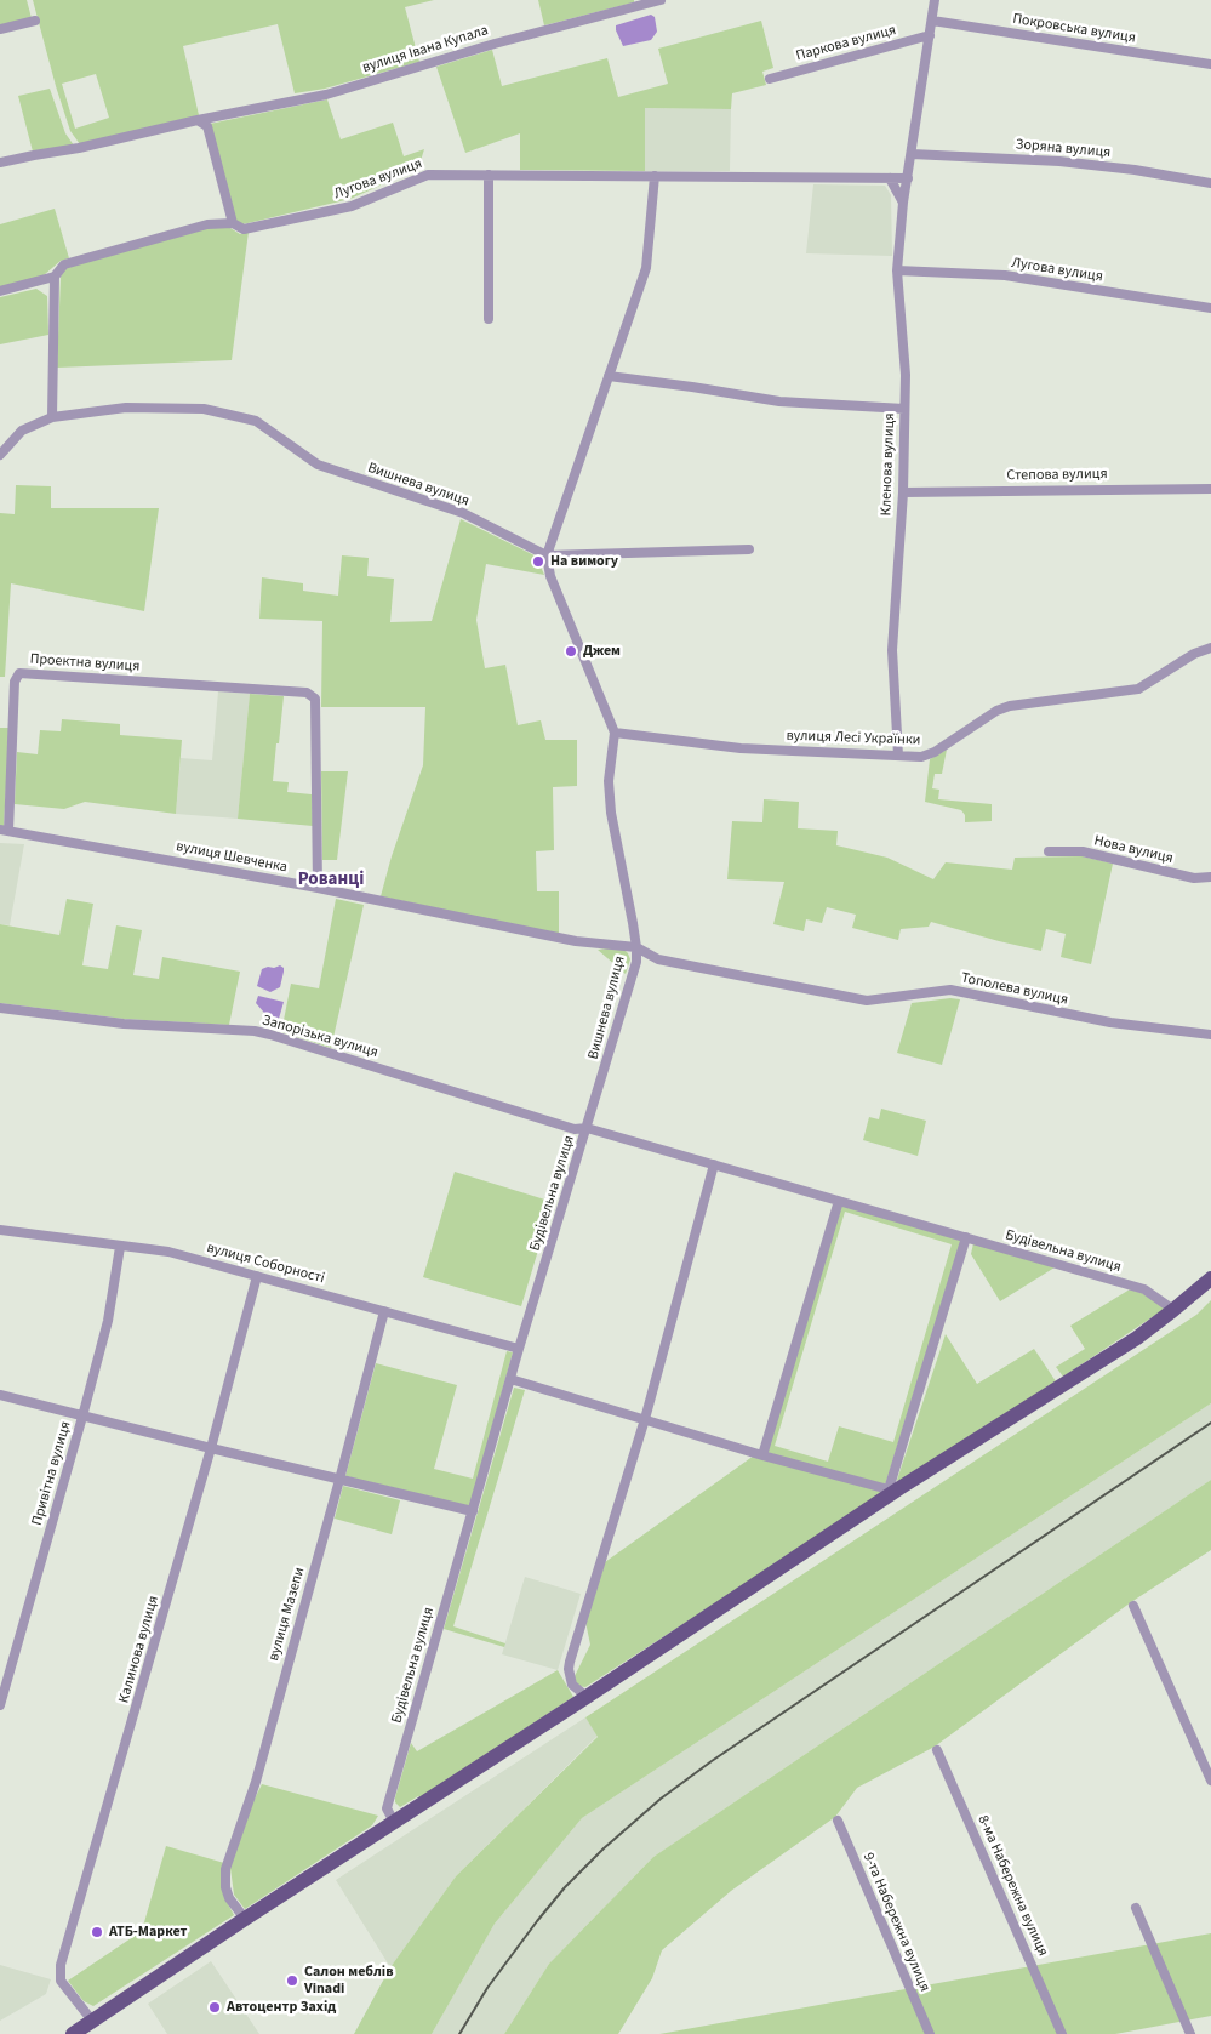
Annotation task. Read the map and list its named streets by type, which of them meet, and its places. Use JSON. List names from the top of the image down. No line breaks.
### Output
{"streets":{"street":["Покровська вулиця","Паркова вулиця","вулиця Івана Купала","Зоряна вулиця","Лугова вулиця","Кленова вулиця","Степова вулиця","Вишнева вулиця","Проектна вулиця","вулиця Лесі Українки","Нова вулиця","вулиця Шевченка","Тополева вулиця","Запорізька вулиця","Будівельна вулиця","вулиця Соборності","Привітна вулиця","вулиця Мазепи","Калинова вулиця","8-ма Набережна вулиця","9-та Набережна вулиця"]},"crossings":[["Покровська вулиця","Кленова вулиця"],["Паркова вулиця","Кленова вулиця"],["Зоряна вулиця","Кленова вулиця"],["Лугова вулиця","Кленова вулиця"],["Кленова вулиця","Степова вулиця"],["Кленова вулиця","вулиця Лесі Українки"],["Вишнева вулиця","вулиця Лесі Українки"],["Вишнева вулиця","вулиця Шевченка"],["Вишнева вулиця","Тополева вулиця"],["Вишнева вулиця","Запорізька вулиця"],["Вишнева вулиця","Будівельна вулиця"],["Проектна вулиця","вулиця Шевченка"],["вулиця Шевченка","Тополева вулиця"],["Запорізька вулиця","Будівельна вулиця"],["Будівельна вулиця","вулиця Соборності"],["вулиця Соборності","Привітна вулиця"],["вулиця Соборності","вулиця Мазепи"],["вулиця Соборності","Калинова вулиця"]],"districts":["Рованці"],"places":["На вимогу","Джем","АТБ-Маркет","Салон меблів Vinadi","Автоцентр Захід"]}
